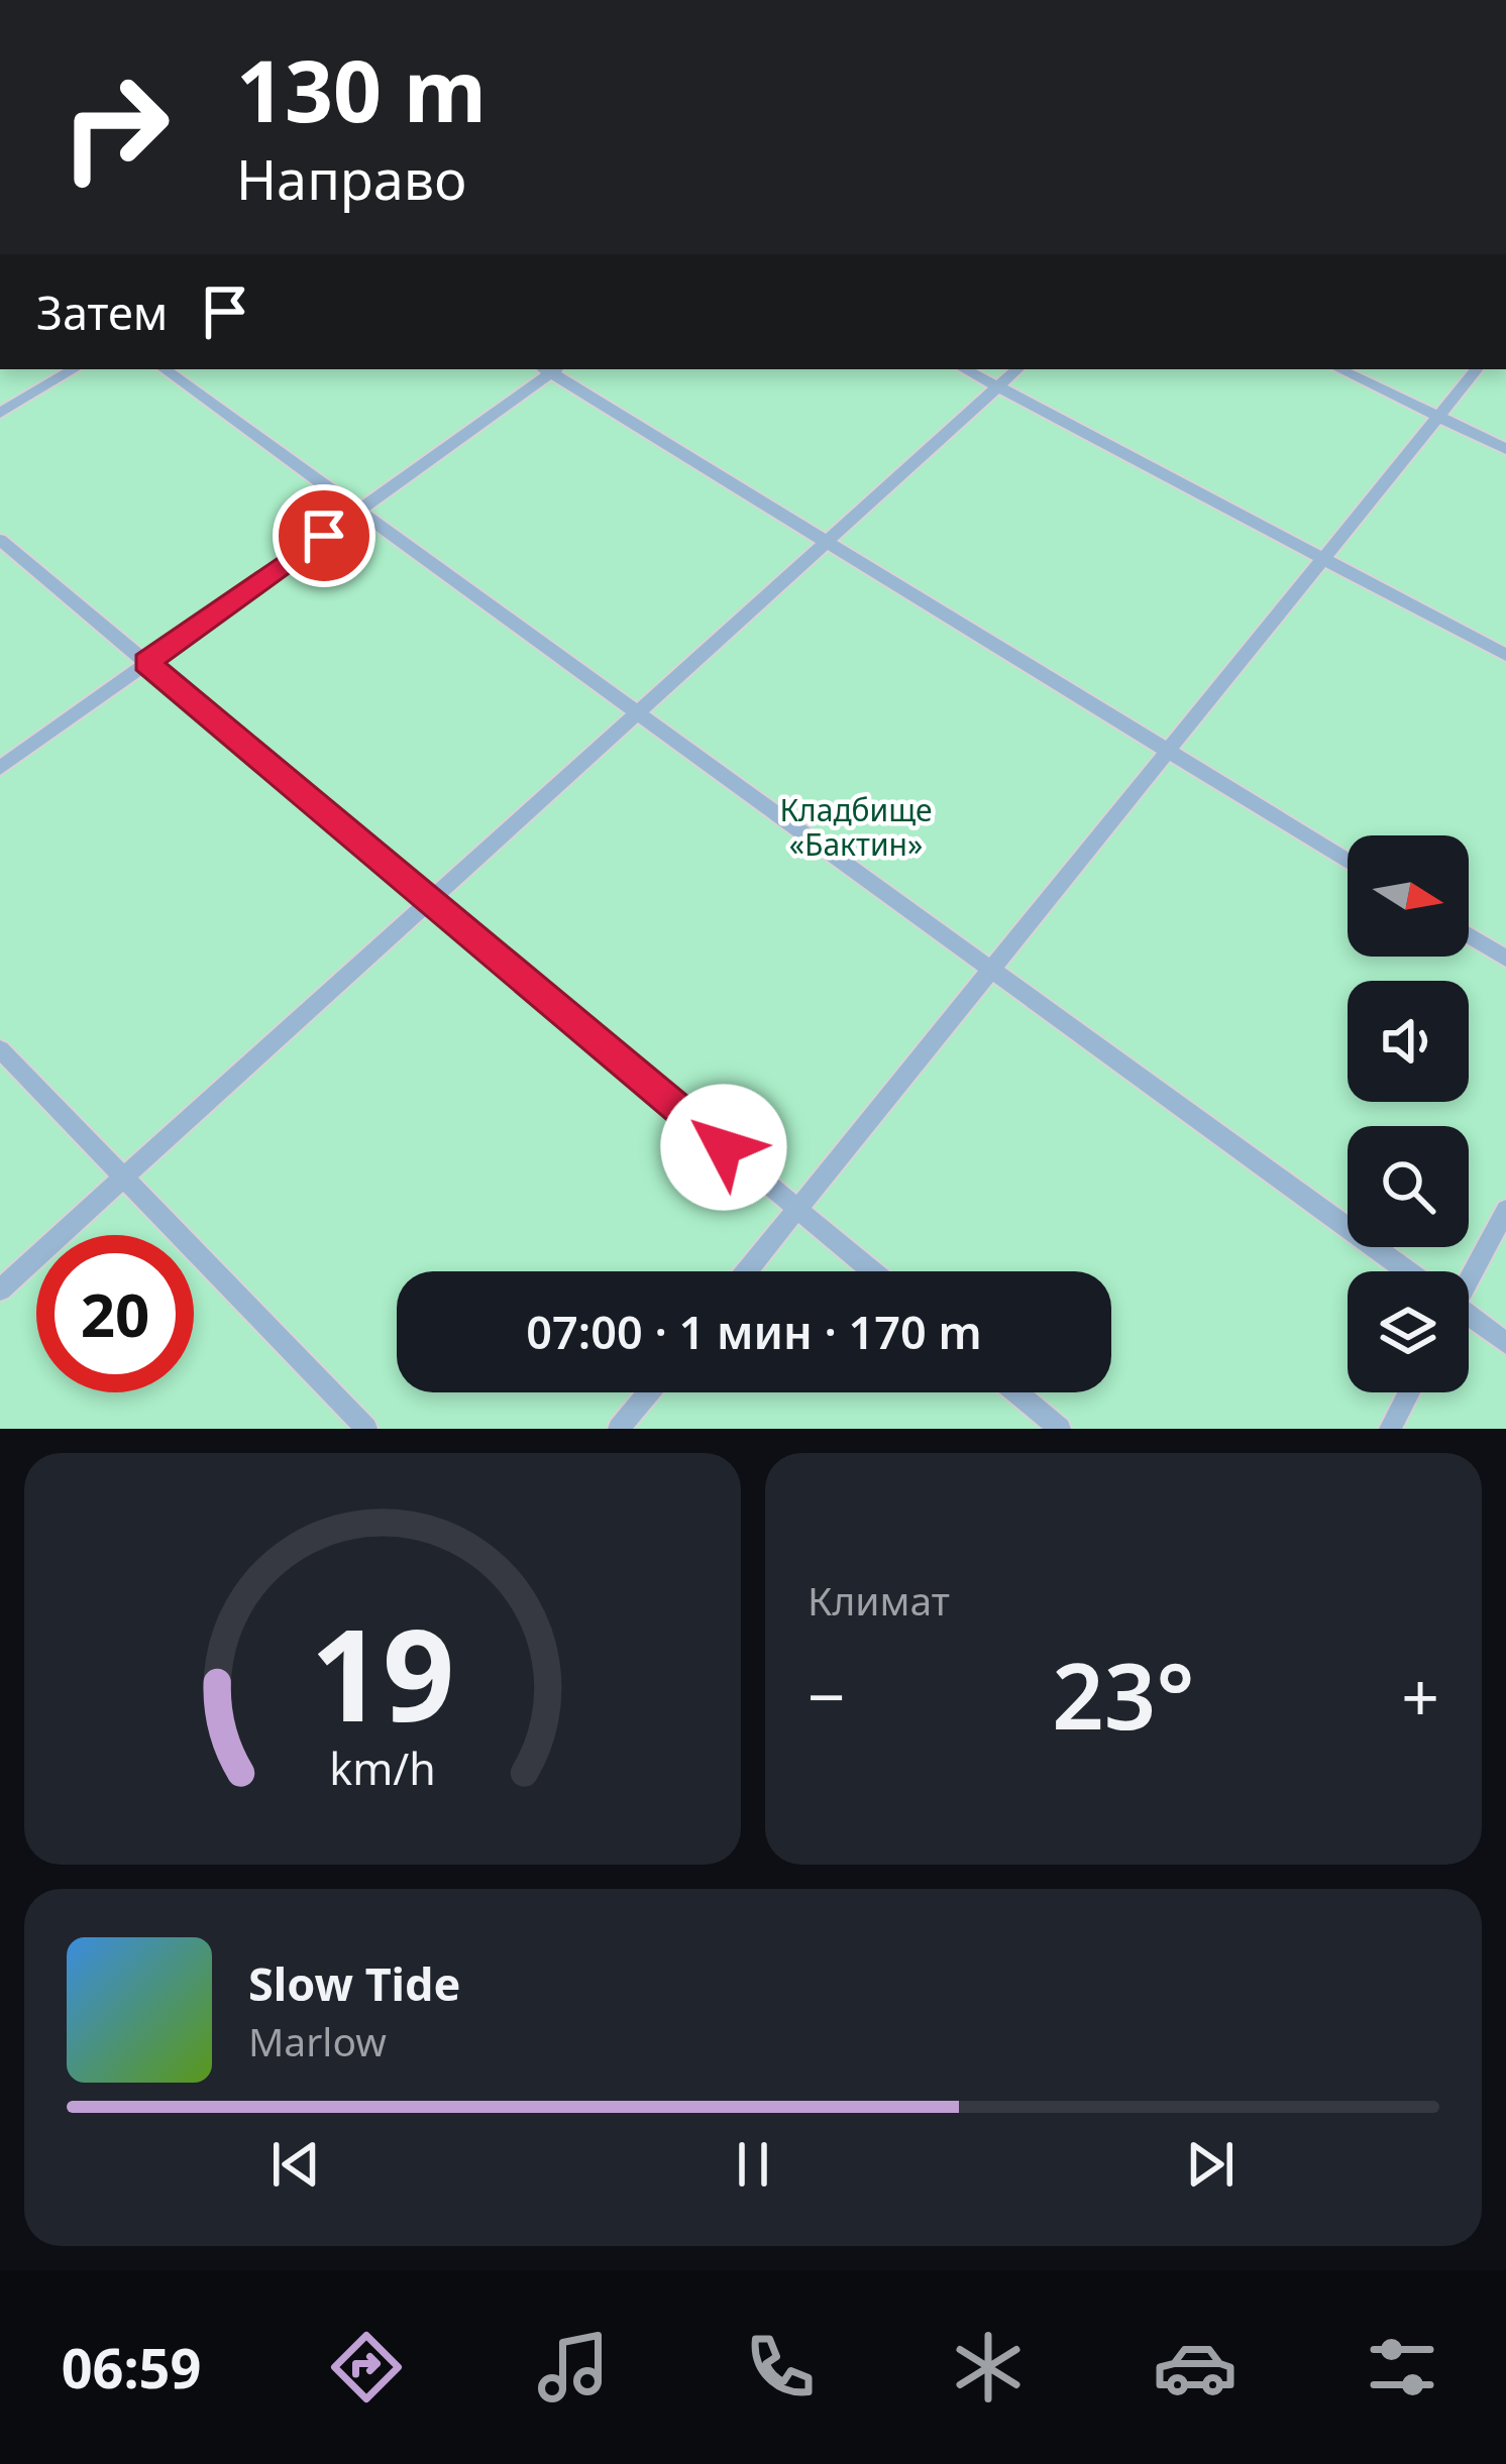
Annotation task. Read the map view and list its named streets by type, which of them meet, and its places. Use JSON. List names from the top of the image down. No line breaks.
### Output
{"parks":["Кладбище «Бактин»"],"north":"right","page":{"turn":["130 m","Направо"],"then":"Затем","limit":"20","trip":"07:00 · 1 мин · 170 m","tile":"Климат","heat":["−","23°","+"],"song":["Slow Tide","Marlow"],"tabs":"06:59","gauge":["19","km/h"]}}
